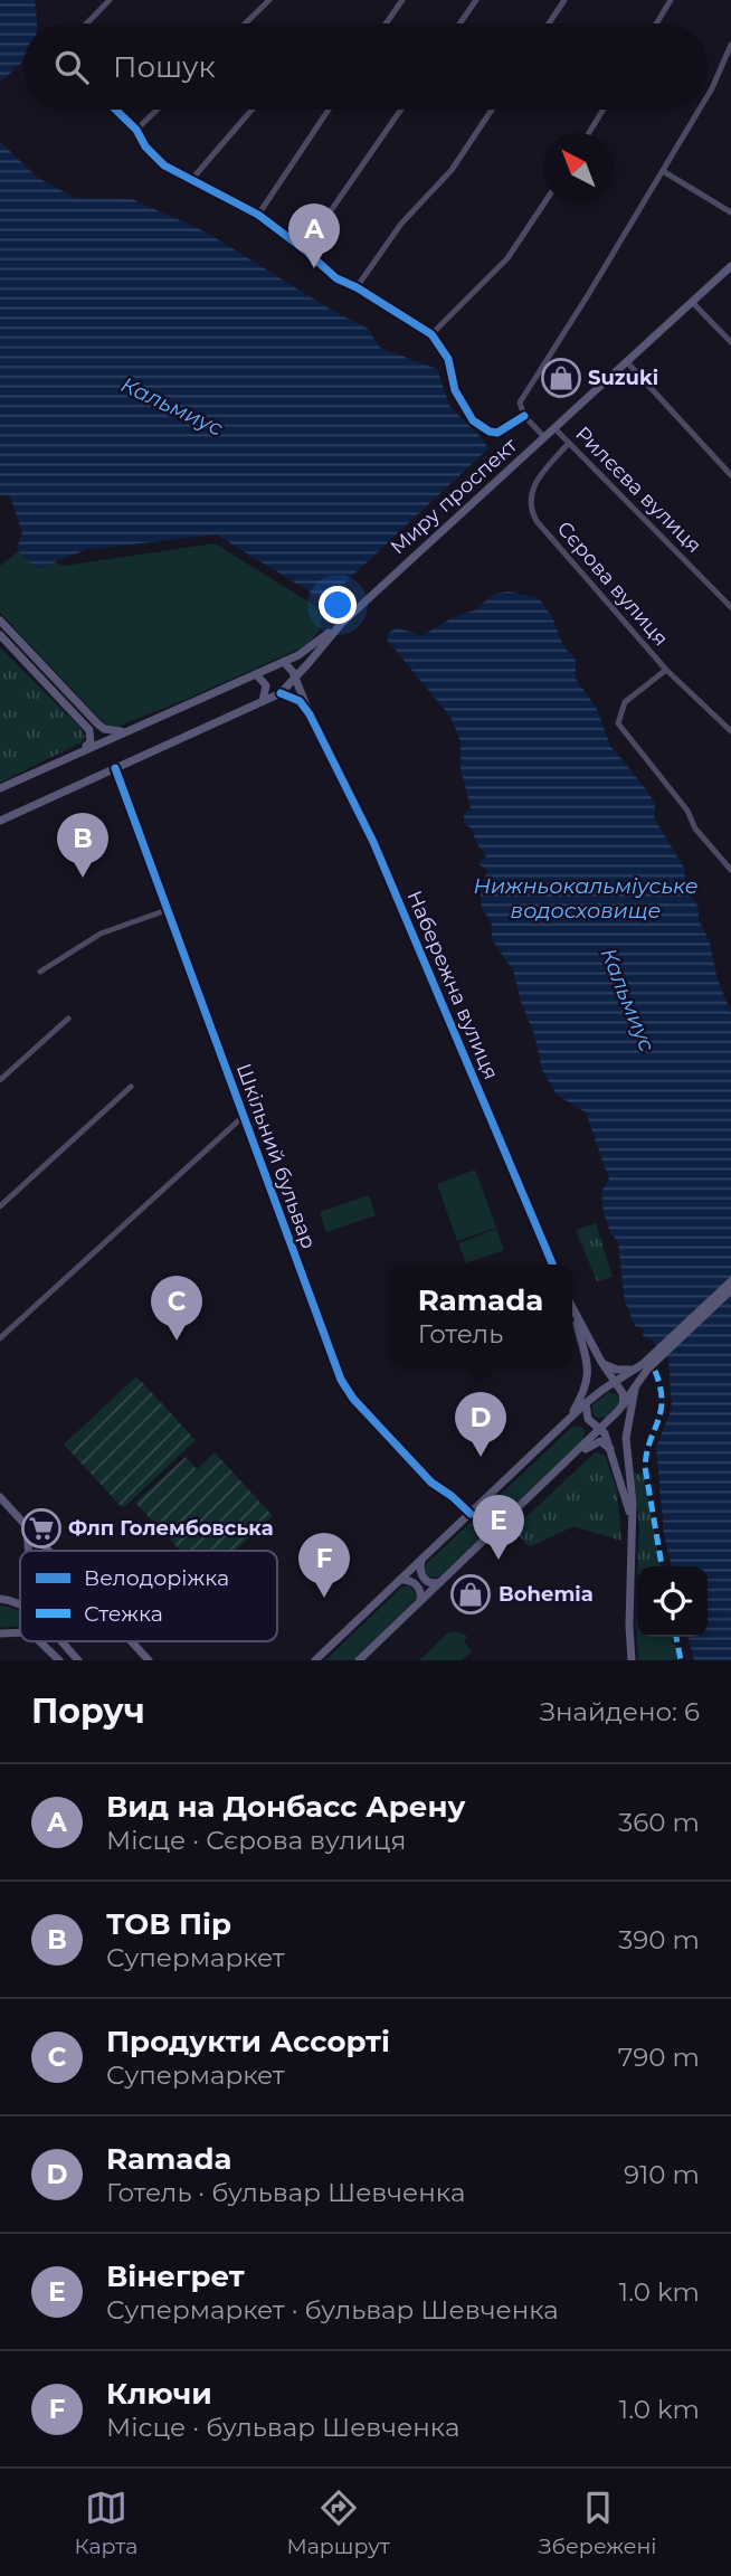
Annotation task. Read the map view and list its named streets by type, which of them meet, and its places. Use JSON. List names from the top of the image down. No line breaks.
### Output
{"streets":{"main road":["Миру проспект","Набережна вулиця"],"street":["Рилєєва вулиця","Сєрова вулиця","Шкільний бульвар"]},"crossings":[["Рилєєва вулиця","Миру проспект"],["Рилєєва вулиця","Сєрова вулиця"],["Миру проспект","Набережна вулиця"],["Миру проспект","Шкільний бульвар"]],"water":["Кальмиус","Нижньокальміуське водосховище"],"places":{"shop":["Suzuki","Bohemia"],"supermarket":["Флп Голембовська"]},"legend":["Велодоріжка","Стежка"],"north":"top left","page":{"search":"Пошук","pins":["A","B","C","D","E","F"],"popup":["Ramada","Готель"],"heading":["Поруч","Знайдено: 6"],"list":[{"mark":"A","name":"Вид на Донбасс Арену","note":"Місце · Сєрова вулиця","value":"360 m"},{"mark":"B","name":"ТОВ Пір","note":"Супермаркет","value":"390 m"},{"mark":"C","name":"Продукти Ассорті","note":"Супермаркет","value":"790 m"},{"mark":"D","name":"Ramada","note":"Готель · бульвар Шевченка","value":"910 m"},{"mark":"E","name":"Вінегрет","note":"Супермаркет · бульвар Шевченка","value":"1.0 km"},{"mark":"F","name":"Ключи","note":"Місце · бульвар Шевченка","value":"1.0 km"}],"nav":["Карта","Маршрут","Збережені"]}}
